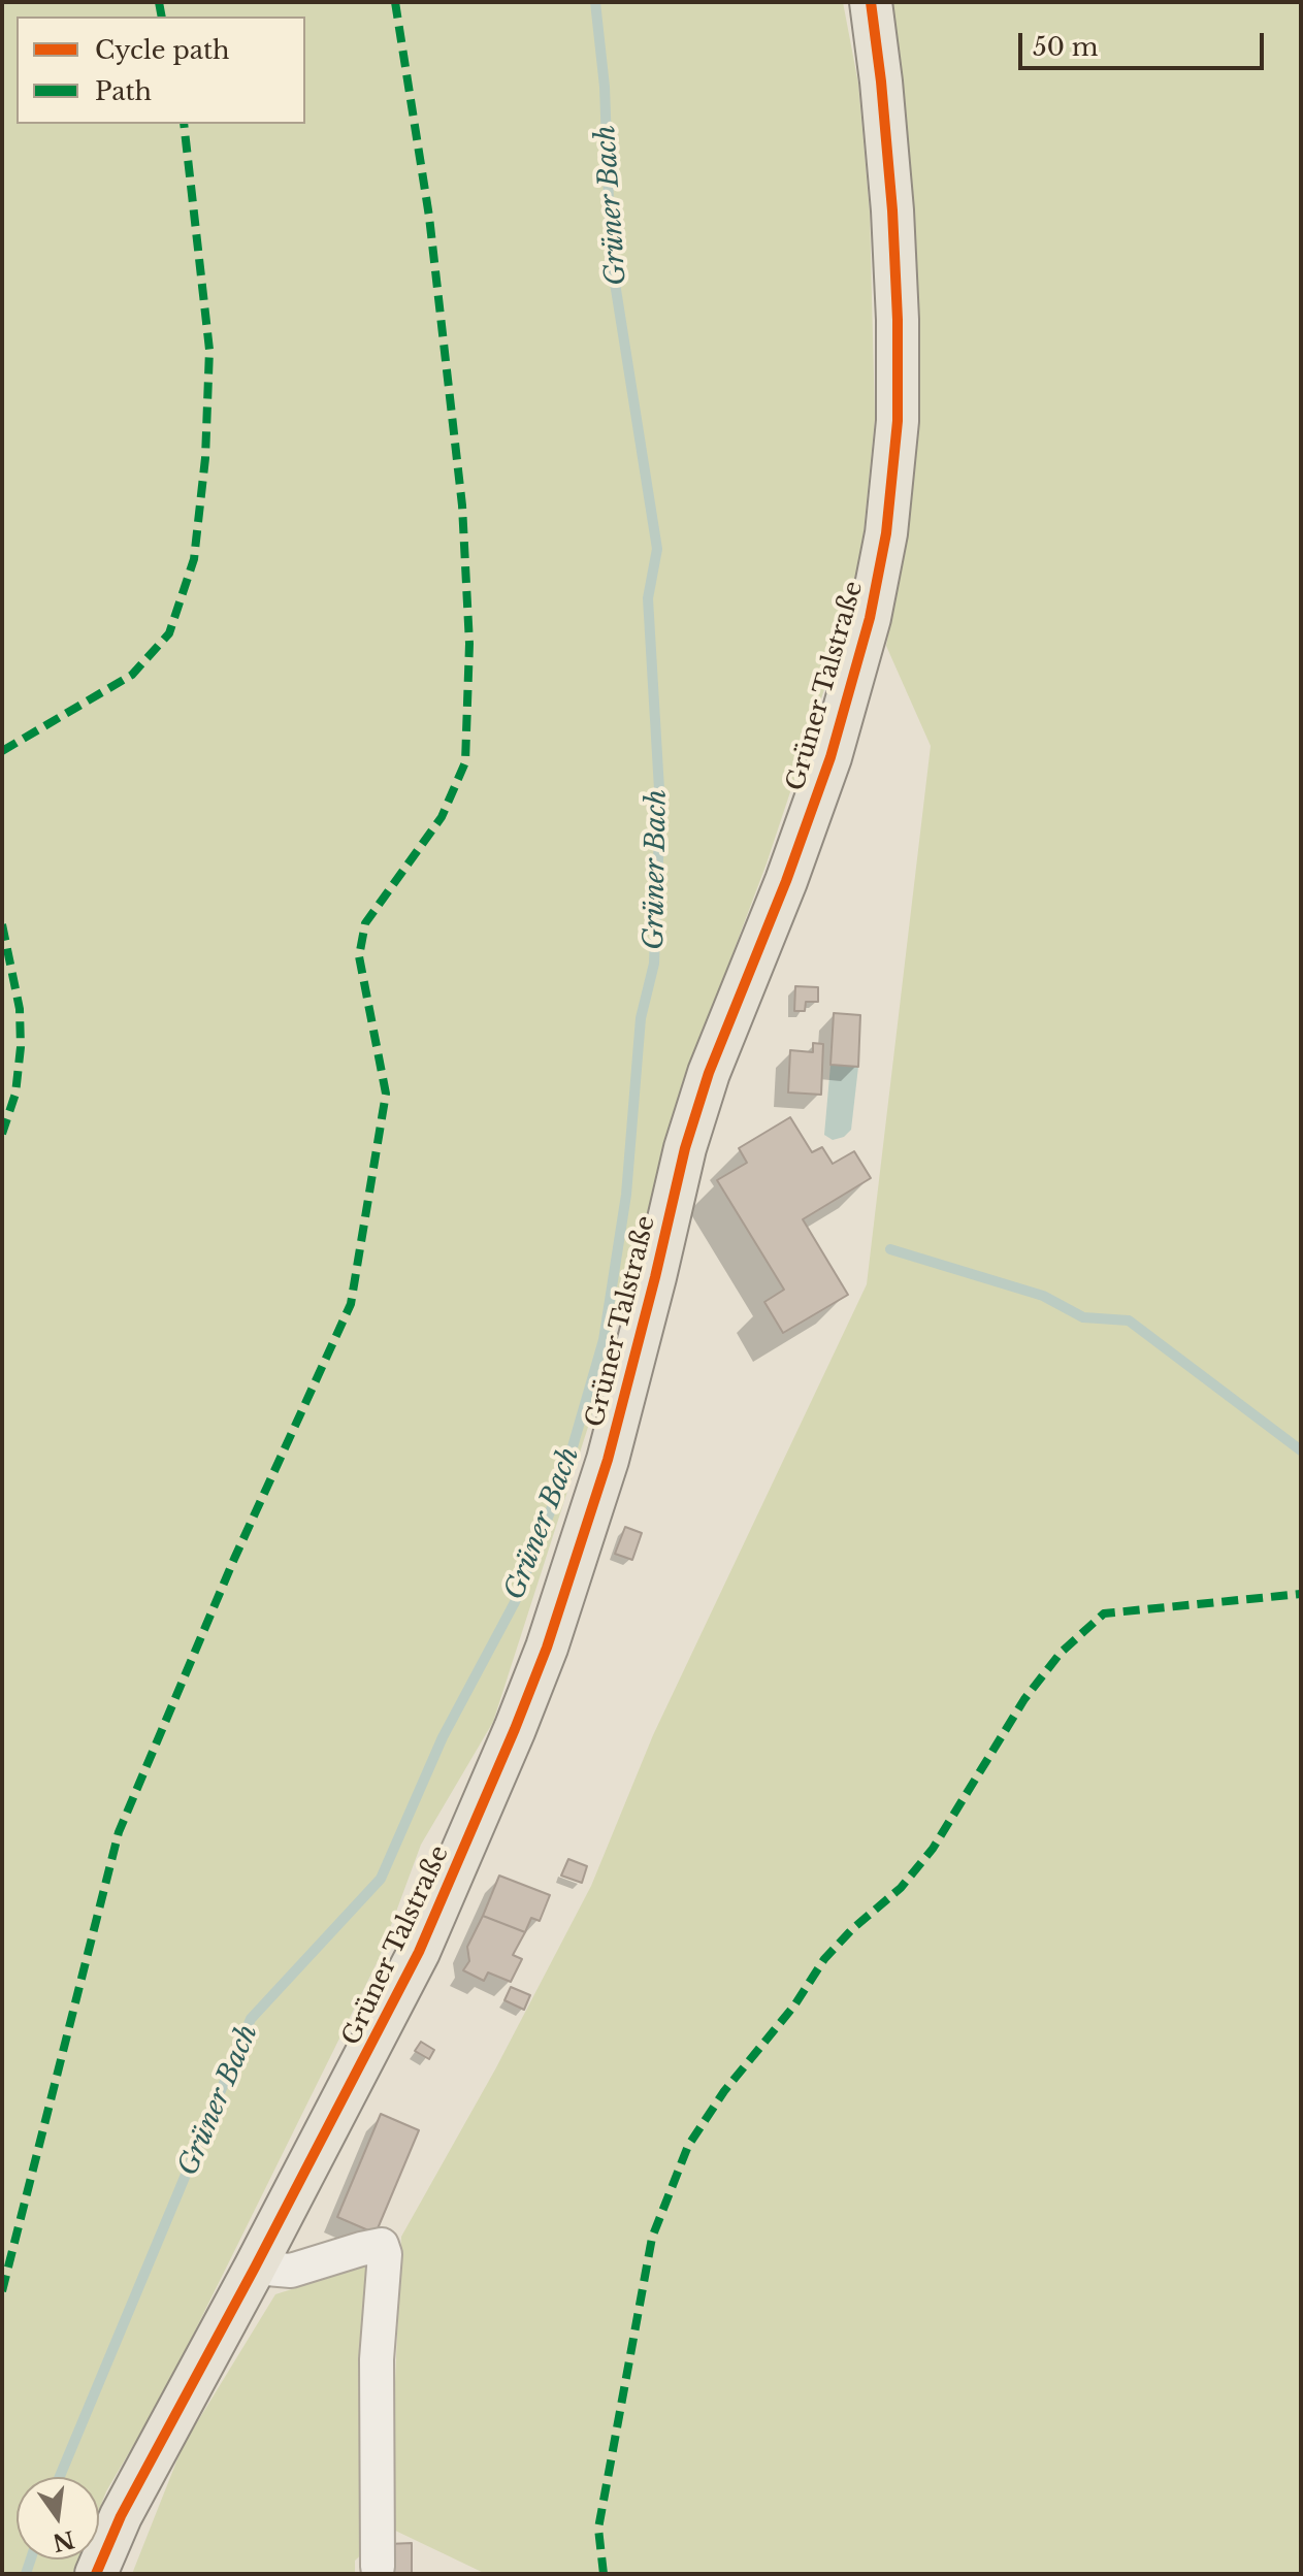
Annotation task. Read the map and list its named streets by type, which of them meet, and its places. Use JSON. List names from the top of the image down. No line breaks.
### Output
{"streets":{"main road":["Grüner Talstraße"]},"water":["Grüner Bach"],"legend":["Cycle path","Path"],"scale_bar":"50 m","north":"bottom"}
